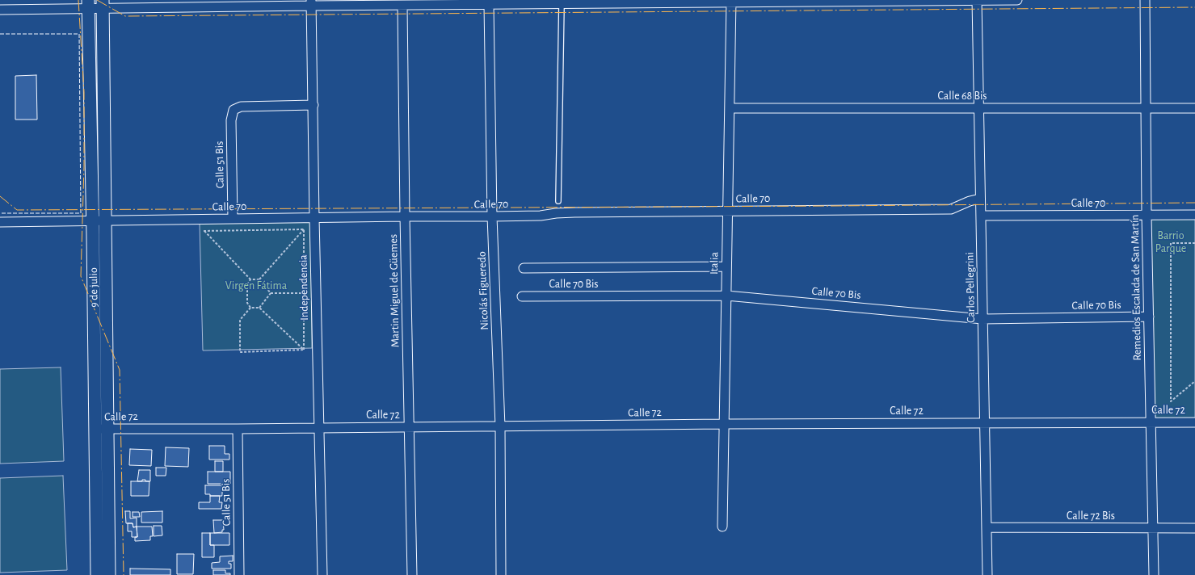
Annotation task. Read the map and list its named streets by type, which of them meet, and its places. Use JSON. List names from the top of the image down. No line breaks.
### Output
{"streets":{"main road":["9 de julio"],"street":["Calle 68 Bis","Calle 51 Bis","Calle 70","Italia","Calle 70 Bis","Independencia","Carlos Pellegrini","Remedios Escalada de San Martín","Martin Miguel de Güemes","Nicolás Figueredo","Calle 72","Calle 72 Bis"]},"crossings":[["Calle 68 Bis","Italia"],["Calle 68 Bis","Carlos Pellegrini"],["Calle 68 Bis","Remedios Escalada de San Martín"],["Calle 51 Bis","Calle 70"],["Calle 51 Bis","Independencia"],["Calle 51 Bis","Calle 72"],["Calle 70","Italia"],["Calle 70","9 de julio"],["Calle 70","Independencia"],["Calle 70","Carlos Pellegrini"],["Calle 70","Remedios Escalada de San Martín"],["Calle 70","Martin Miguel de Güemes"],["Calle 70","Nicolás Figueredo"],["Italia","Calle 70 Bis"],["Italia","Calle 72"],["Calle 70 Bis","Carlos Pellegrini"],["Calle 70 Bis","Remedios Escalada de San Martín"],["9 de julio","Calle 72"],["Independencia","Calle 72"],["Carlos Pellegrini","Calle 72"],["Carlos Pellegrini","Calle 72 Bis"],["Remedios Escalada de San Martín","Calle 72"],["Remedios Escalada de San Martín","Calle 72 Bis"],["Martin Miguel de Güemes","Calle 72"],["Nicolás Figueredo","Calle 72"]],"parks":["Barrio Parque","Virgen Fátima"]}
